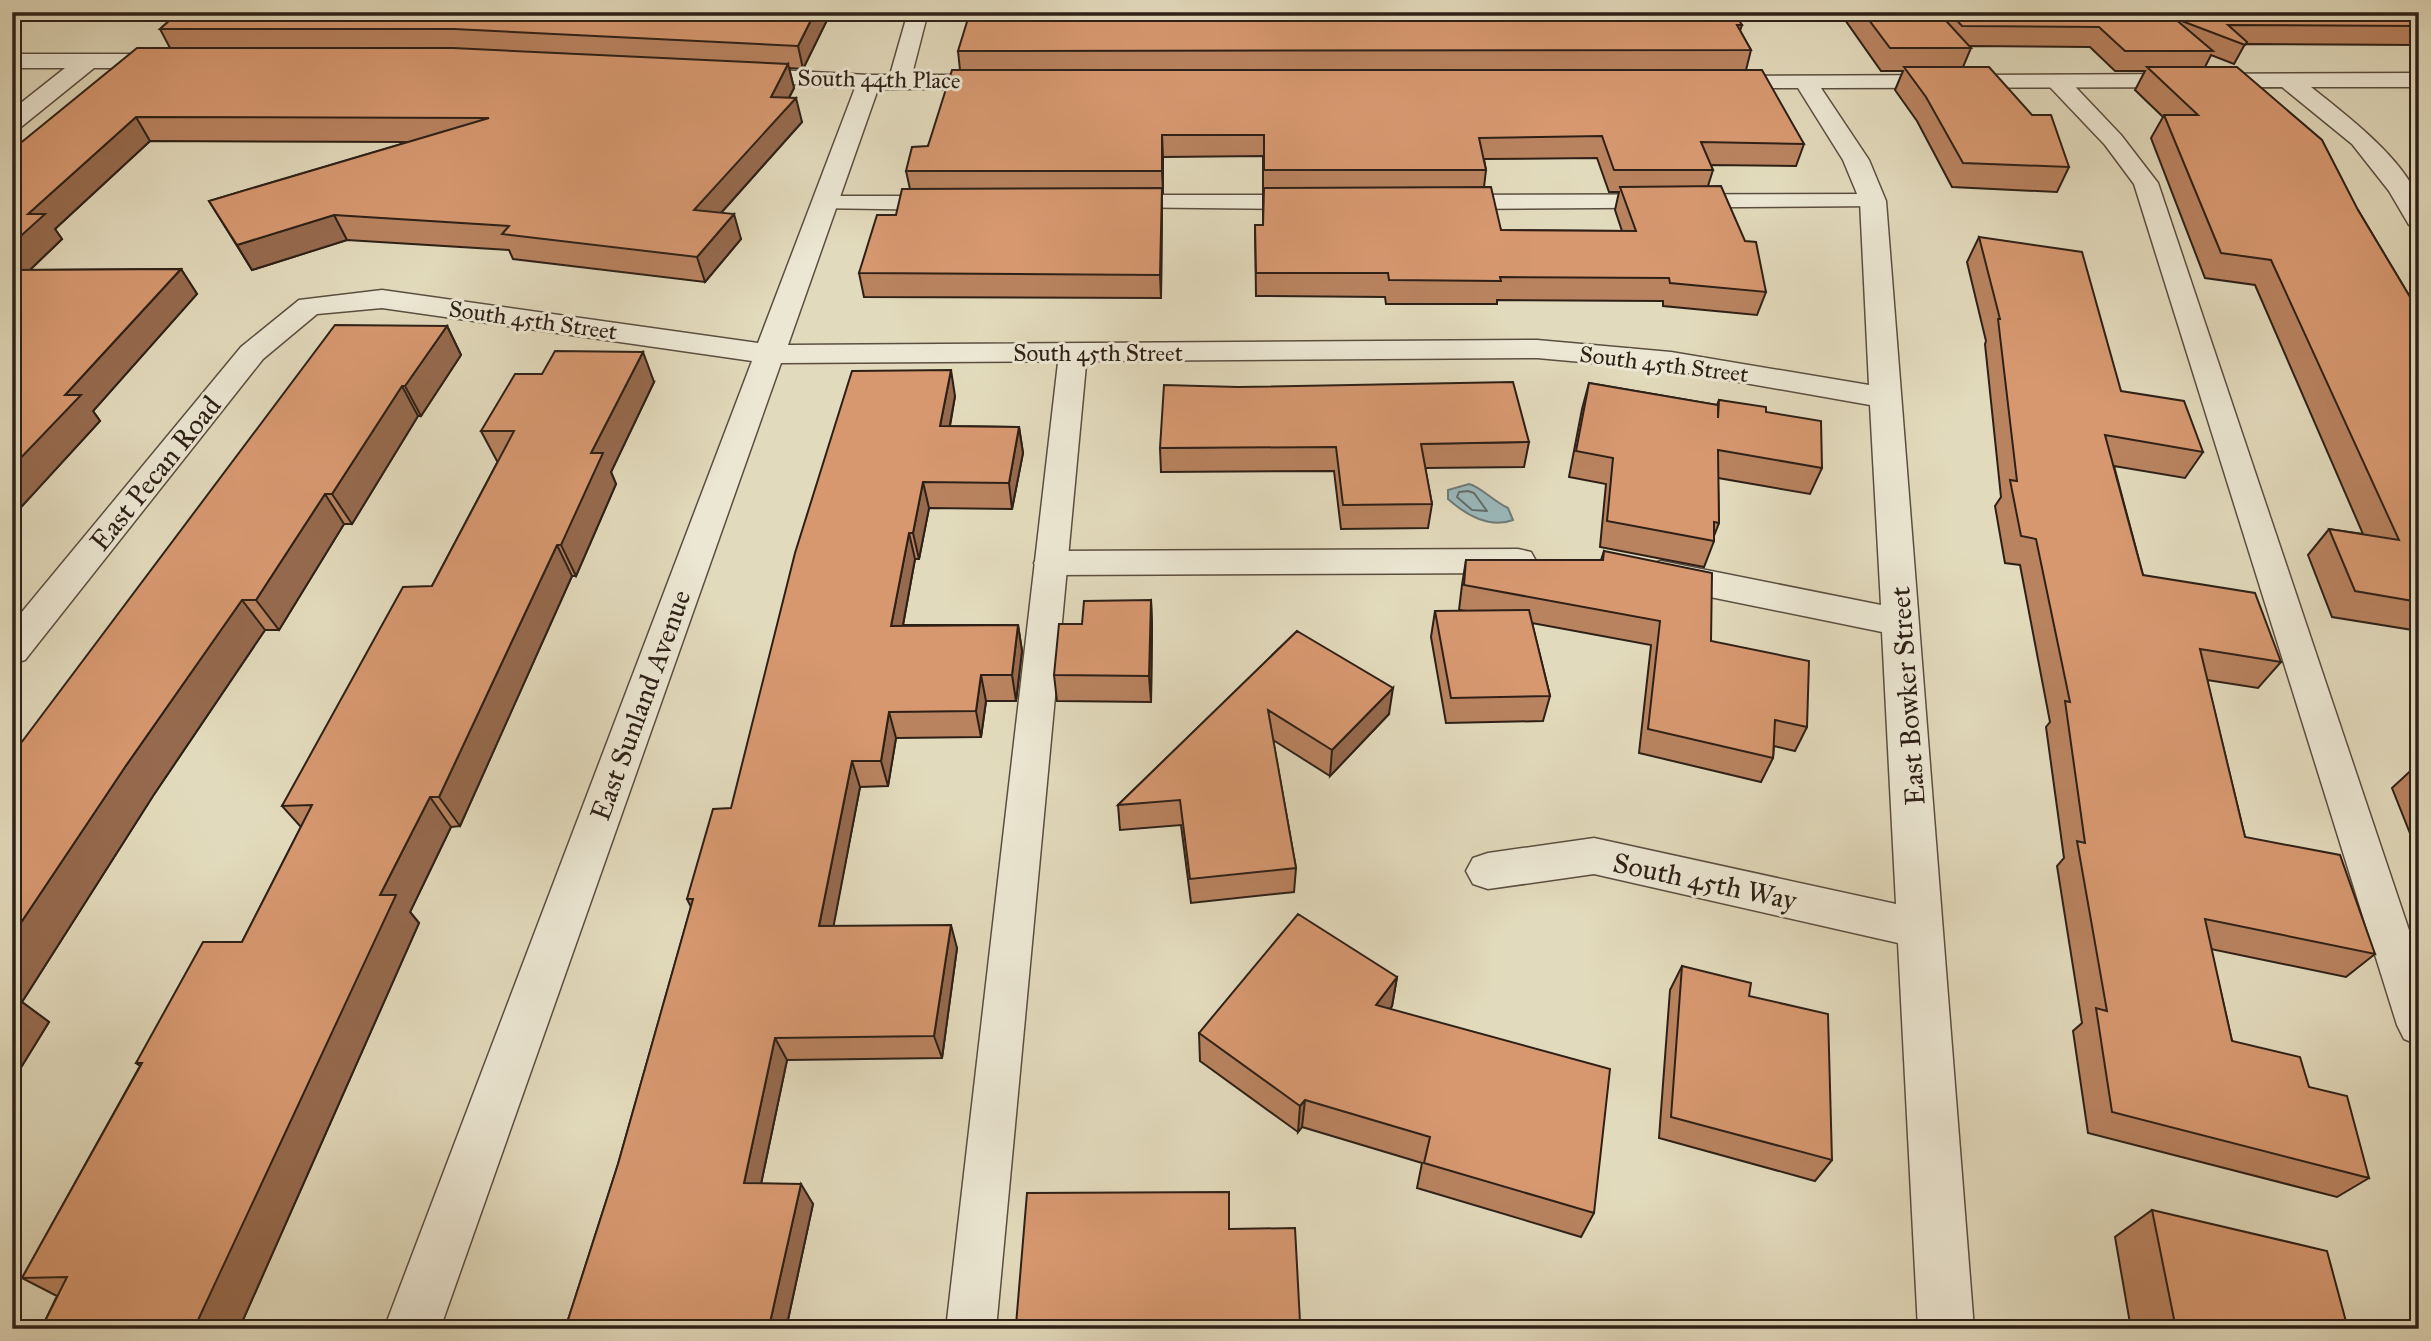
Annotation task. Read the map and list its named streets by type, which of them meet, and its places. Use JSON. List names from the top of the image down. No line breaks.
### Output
{"streets":{"street":["South 44th Place","South 45th Street","East Pecan Road","East Bowker Street","East Sunland Avenue","South 45th Way"]},"crossings":[["South 44th Place","East Sunland Avenue"],["South 45th Street","East Pecan Road"],["South 45th Street","East Bowker Street"],["South 45th Street","East Sunland Avenue"],["East Bowker Street","South 45th Way"]]}
